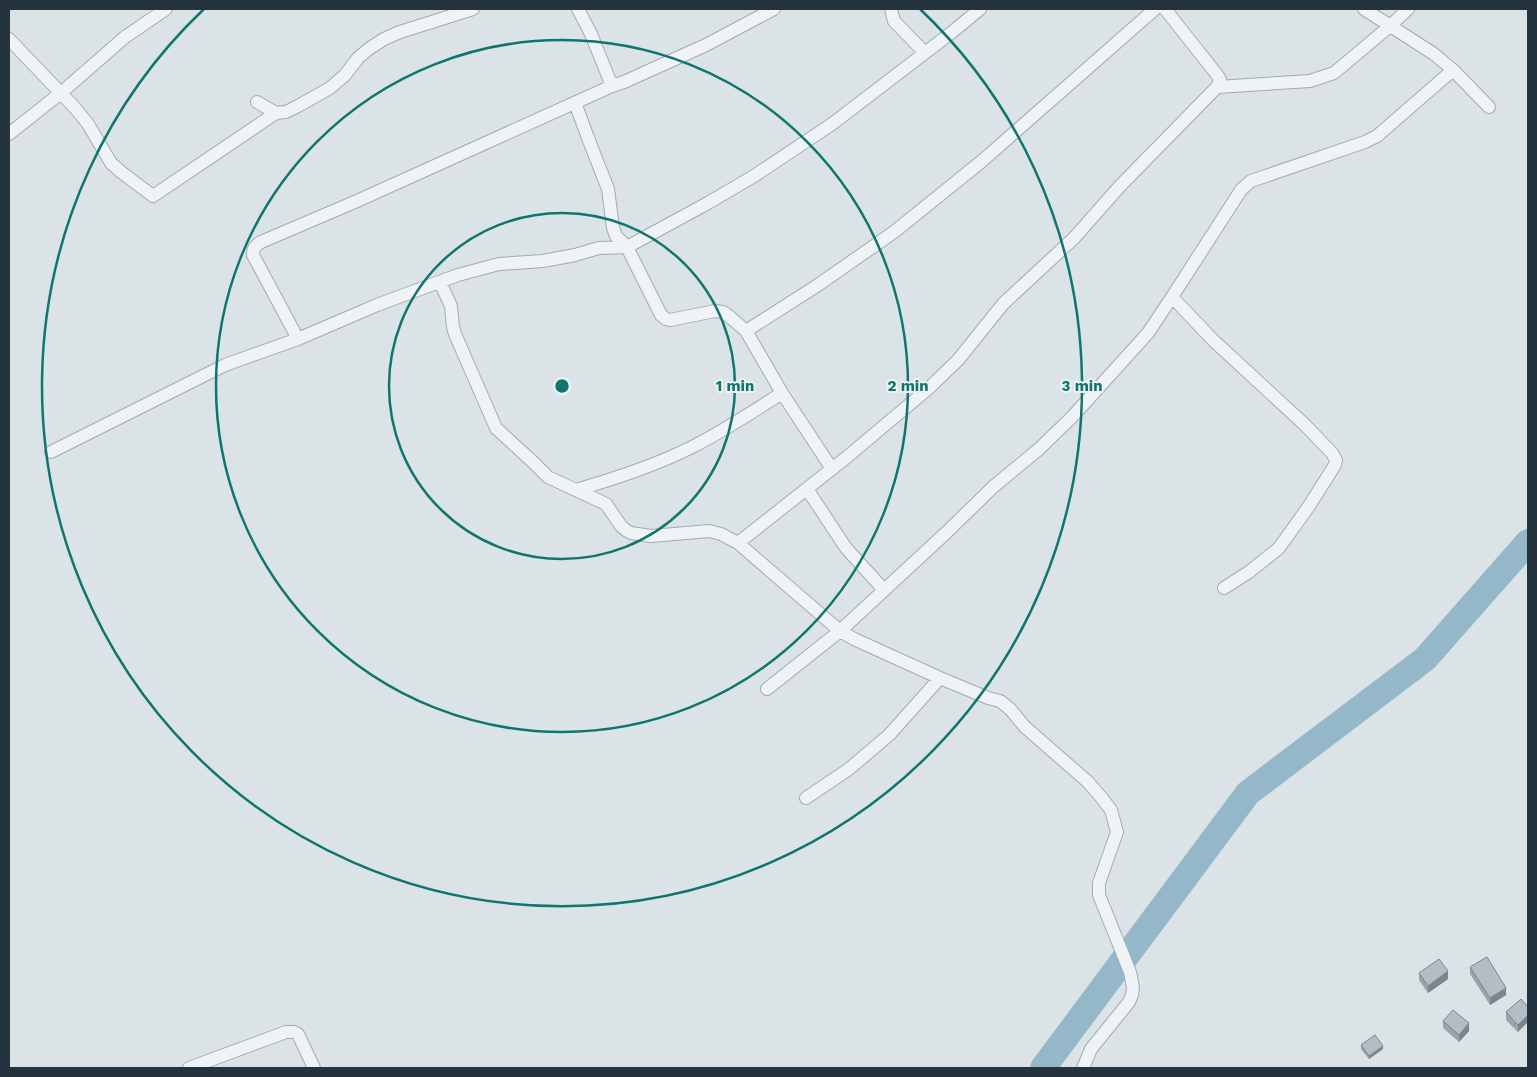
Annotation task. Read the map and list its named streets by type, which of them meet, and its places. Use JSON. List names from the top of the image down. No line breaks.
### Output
{"rings":["1 min","2 min","3 min"]}
